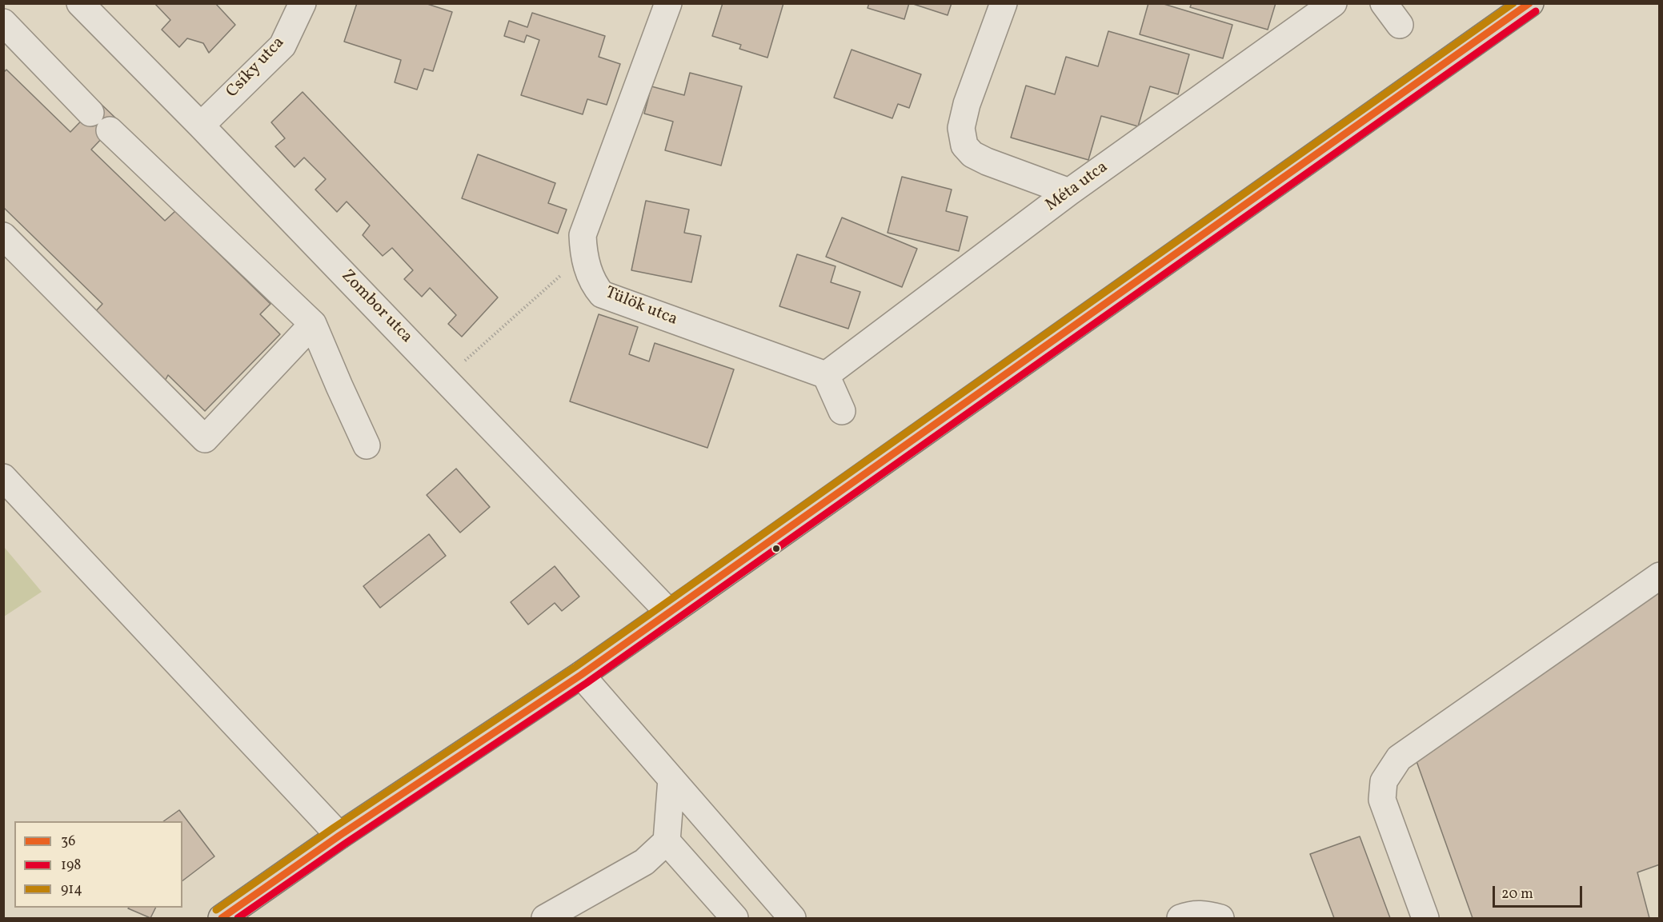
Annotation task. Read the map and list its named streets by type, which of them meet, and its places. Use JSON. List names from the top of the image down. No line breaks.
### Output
{"streets":{"street":["Csíky utca","Méta utca","Zombor utca","Tülök utca"]},"crossings":[["Csíky utca","Zombor utca"],["Méta utca","Tülök utca"]],"lines":["transit line 36","transit line 914","transit line 198"],"legend":["36","198","914"],"scale_bar":"20 m"}
